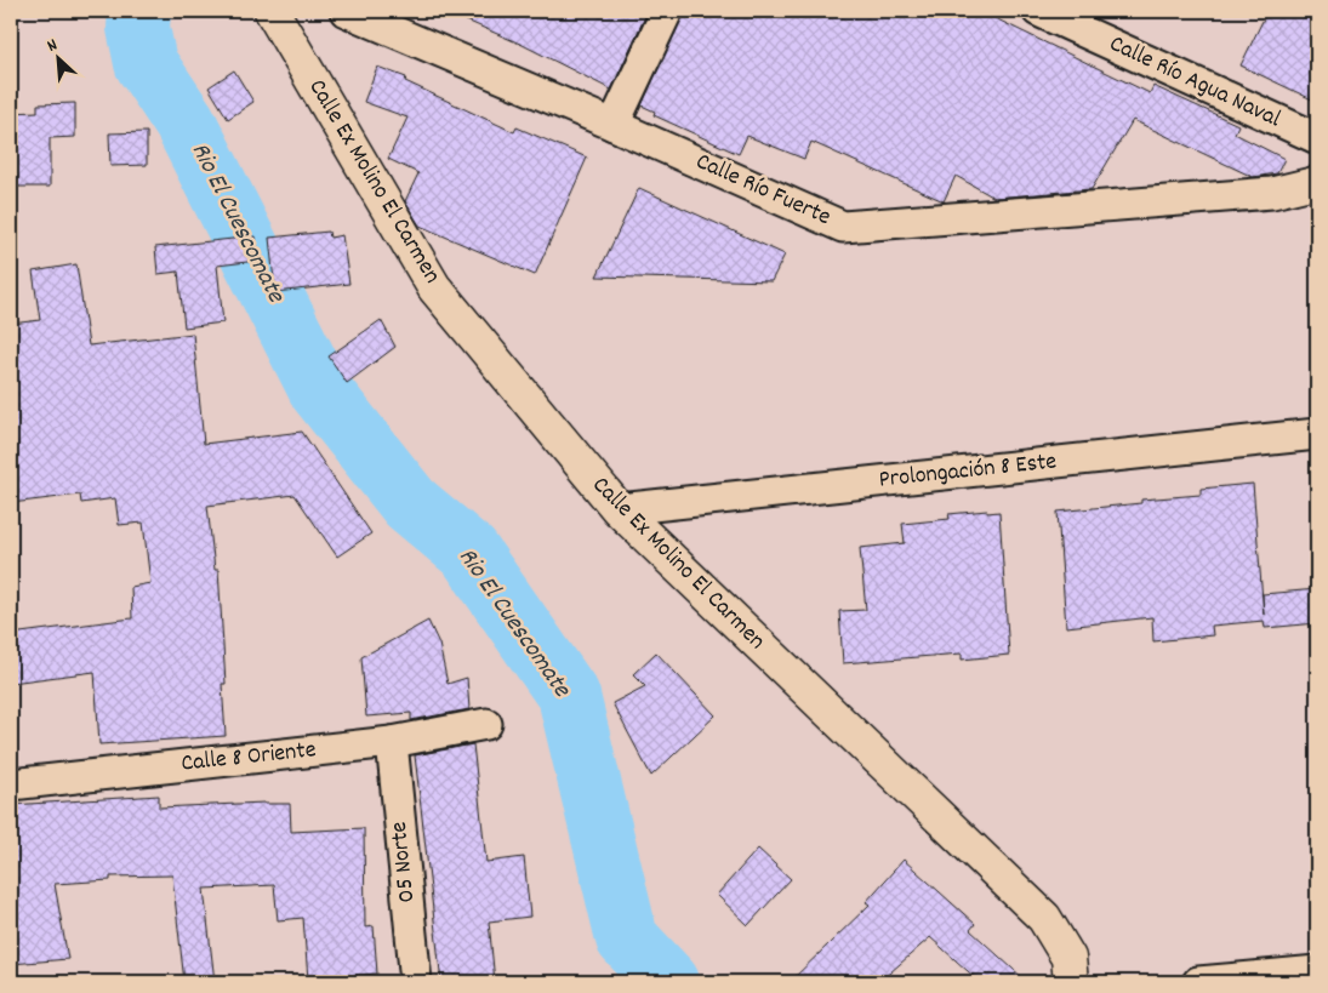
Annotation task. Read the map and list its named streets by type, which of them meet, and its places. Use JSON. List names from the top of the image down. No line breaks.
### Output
{"streets":{"main road":["Calle Ex Molino El Carmen"],"street":["Calle Río Agua Naval","Calle Río Fuerte","Prolongación 8 Este","Calle 8 Oriente","05 Norte"]},"crossings":[["Calle Ex Molino El Carmen","Prolongación 8 Este"],["Calle 8 Oriente","05 Norte"]],"water":["Rio El Cuescomate"],"north":"top left"}
